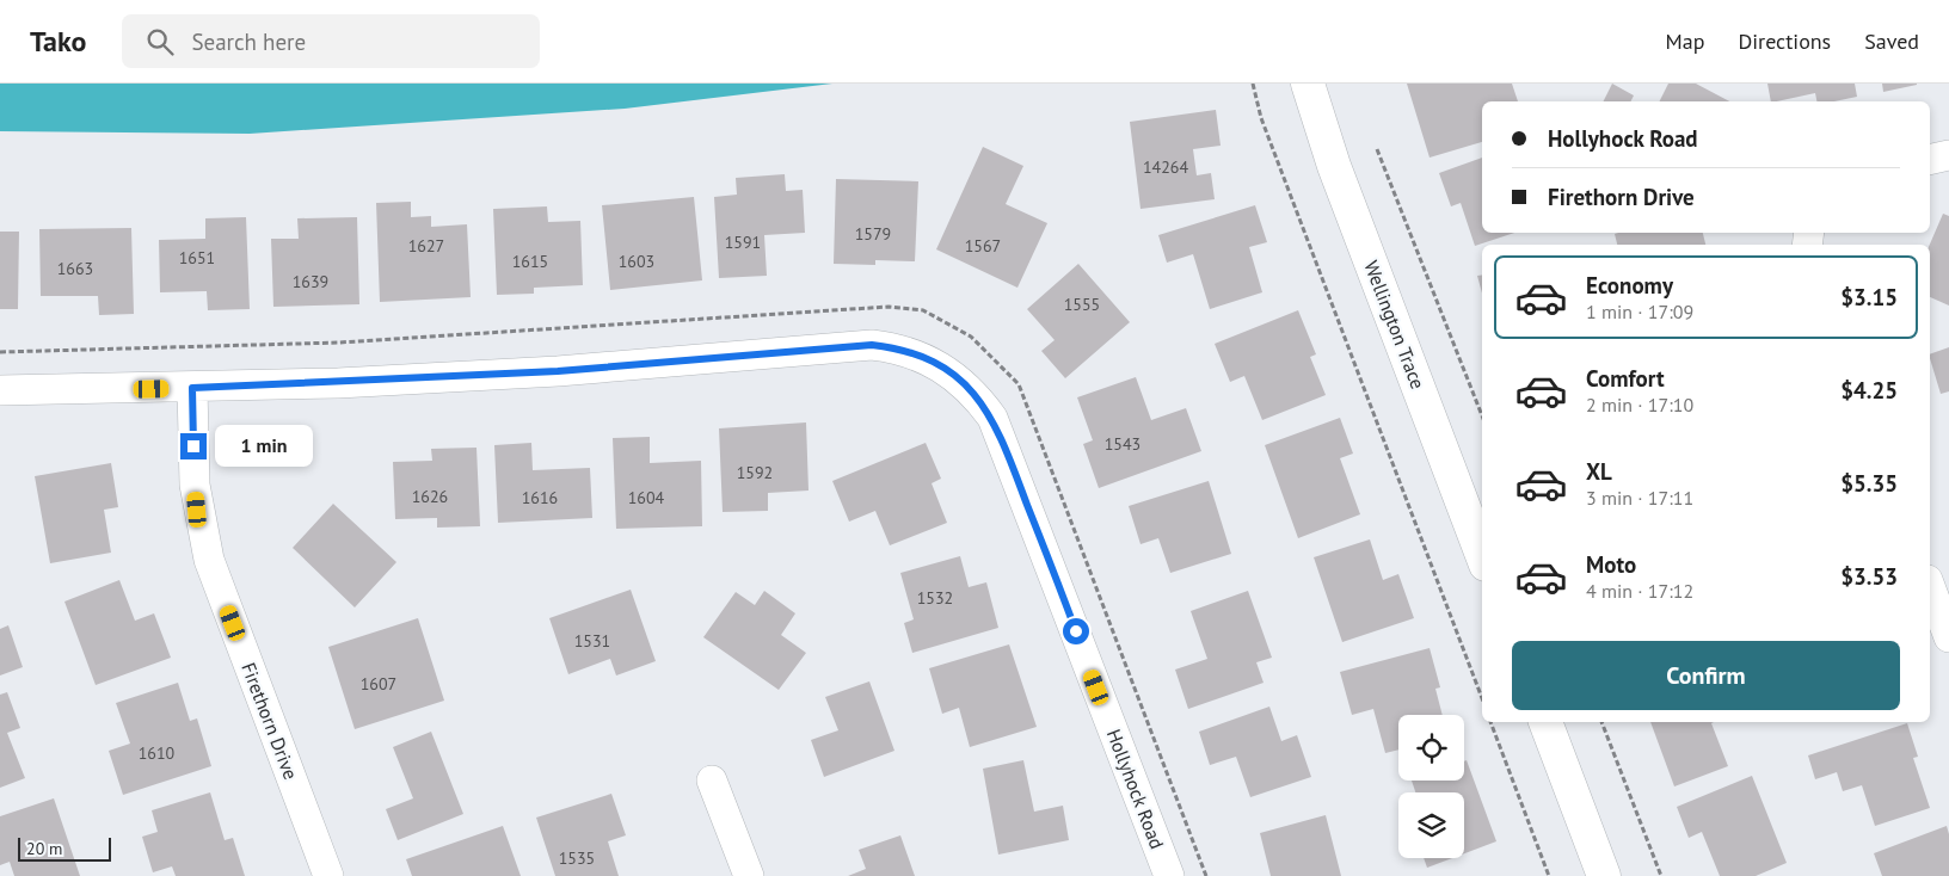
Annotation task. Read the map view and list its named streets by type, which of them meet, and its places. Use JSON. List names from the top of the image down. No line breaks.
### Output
{"streets":{"street":["Wellington Trace","Firethorn Drive","Hollyhock Road"]},"crossings":[["Firethorn Drive","Hollyhock Road"]],"house_numbers":["14264","1579","1591","1627","1567","1651","1615","1603","1663","1639","1555","1543","1592","1626","1616","1604","1532","1531","1607","1610","1535"],"scale_bar":"20 m","page":{"header":"Tako","search":"Search here","nav":["Map","Directions","Saved"],"banner":["Hollyhock Road","Firethorn Drive"],"list":[{"name":"Economy","note":"1 min · 17:09","value":"$3.15"},{"name":"Comfort","note":"2 min · 17:10","value":"$4.25"},{"name":"XL","note":"3 min · 17:11","value":"$5.35"},{"name":"Moto","note":"4 min · 17:12","value":"$3.53"}],"bubble":"1 min","buttons":"Confirm","scale":"20 m"}}
